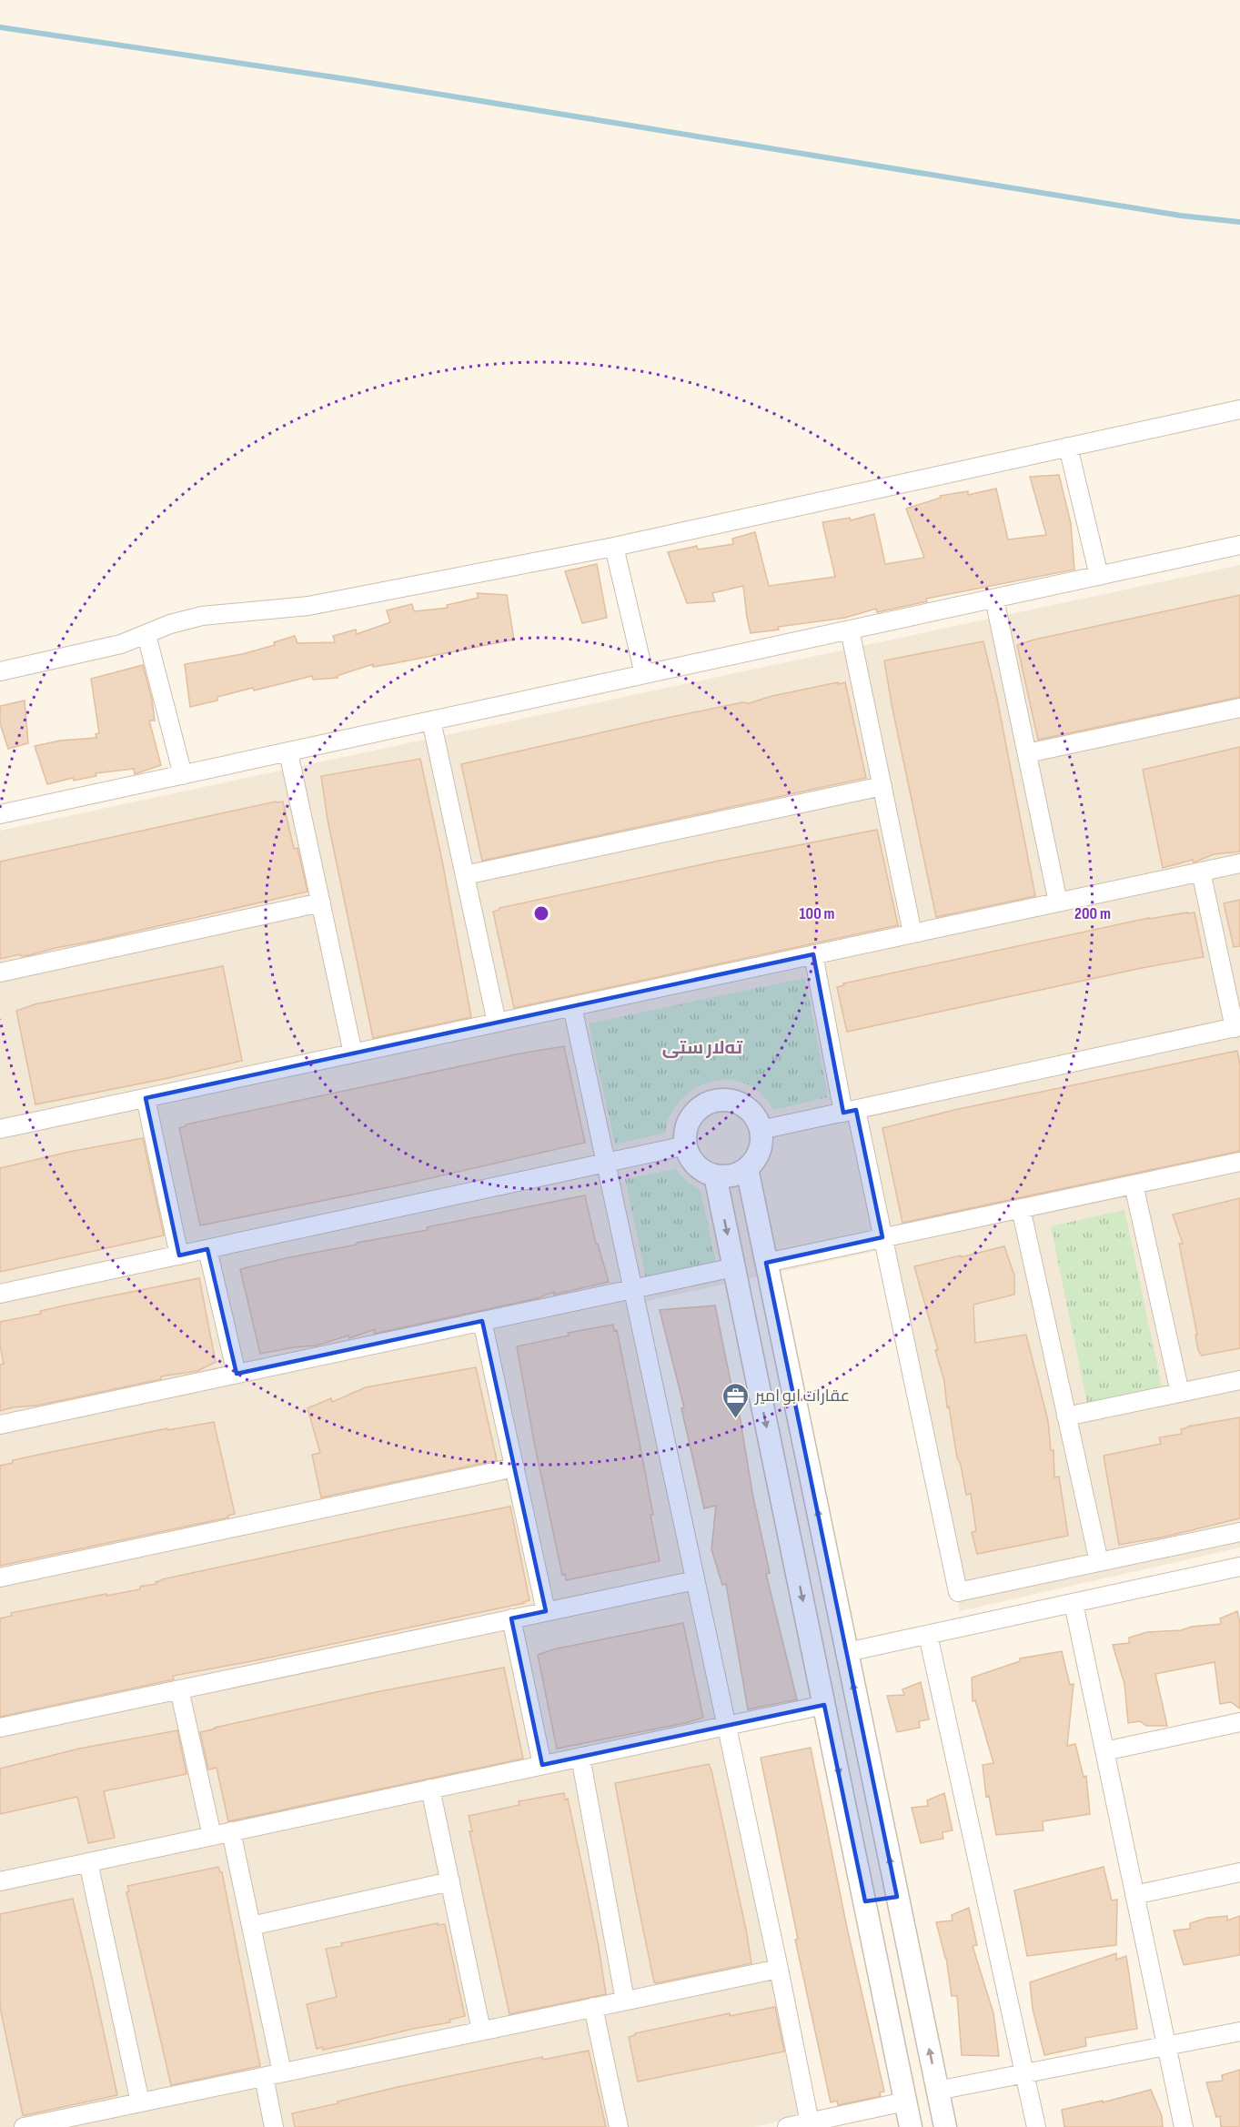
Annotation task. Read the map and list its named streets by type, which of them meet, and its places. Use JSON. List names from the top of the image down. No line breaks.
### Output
{"districts":["ته‌لار ستی"],"places":{"office":["عقارات ابو امير"]},"rings":["100 m","200 m"]}
